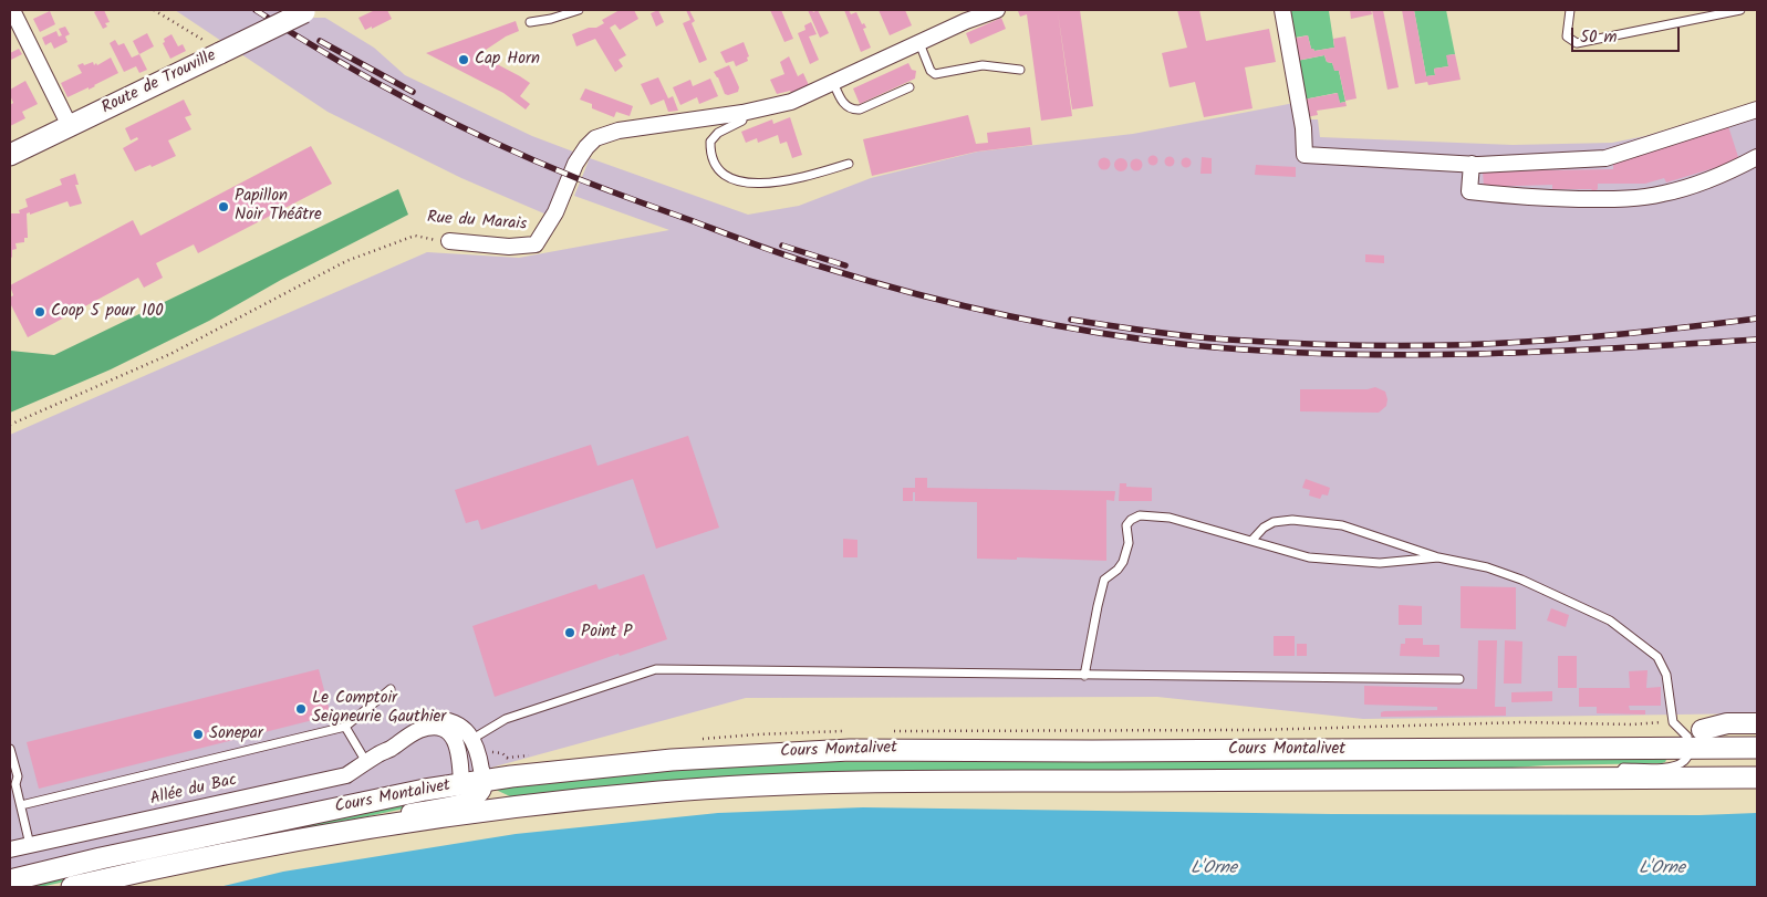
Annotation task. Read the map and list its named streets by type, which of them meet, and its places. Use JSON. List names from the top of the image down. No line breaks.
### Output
{"streets":{"main road":["Route de Trouville","Cours Montalivet"],"street":["Rue du Marais","Allée du Bac"]},"crossings":[["Cours Montalivet","Allée du Bac"]],"water":["L'Orne"],"places":["Cap Horn","Papillon Noir Théâtre","Coop 5 pour 100","Point P","Le Comptoir Seigneurie Gauthier","Sonepar"],"scale_bar":"50 m"}
